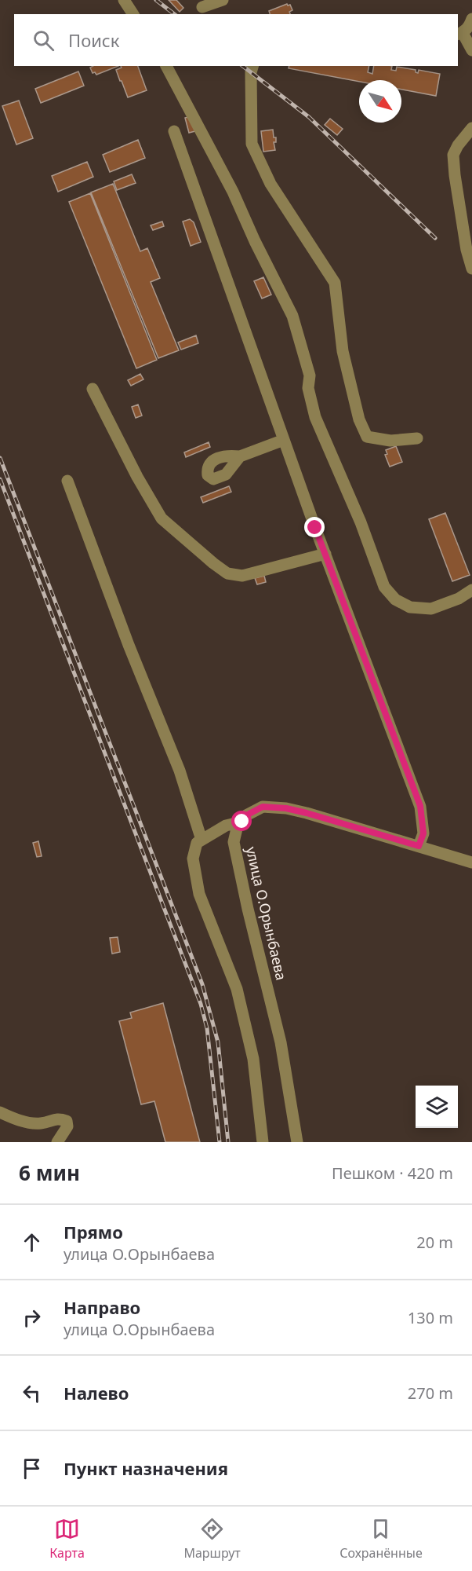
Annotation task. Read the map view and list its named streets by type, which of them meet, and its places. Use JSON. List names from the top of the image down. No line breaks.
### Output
{"streets":{"street":["улица О.Орынбаева"]},"north":"bottom right","page":{"search":"Поиск","heading":["6 мин","Пешком · 420 m"],"list":[["Прямо","улица О.Орынбаева","20 m"],["Направо","улица О.Орынбаева","130 m"],["Налево","270 m"],"Пункт назначения"],"nav":["Карта","Маршрут","Сохранённые"]}}
